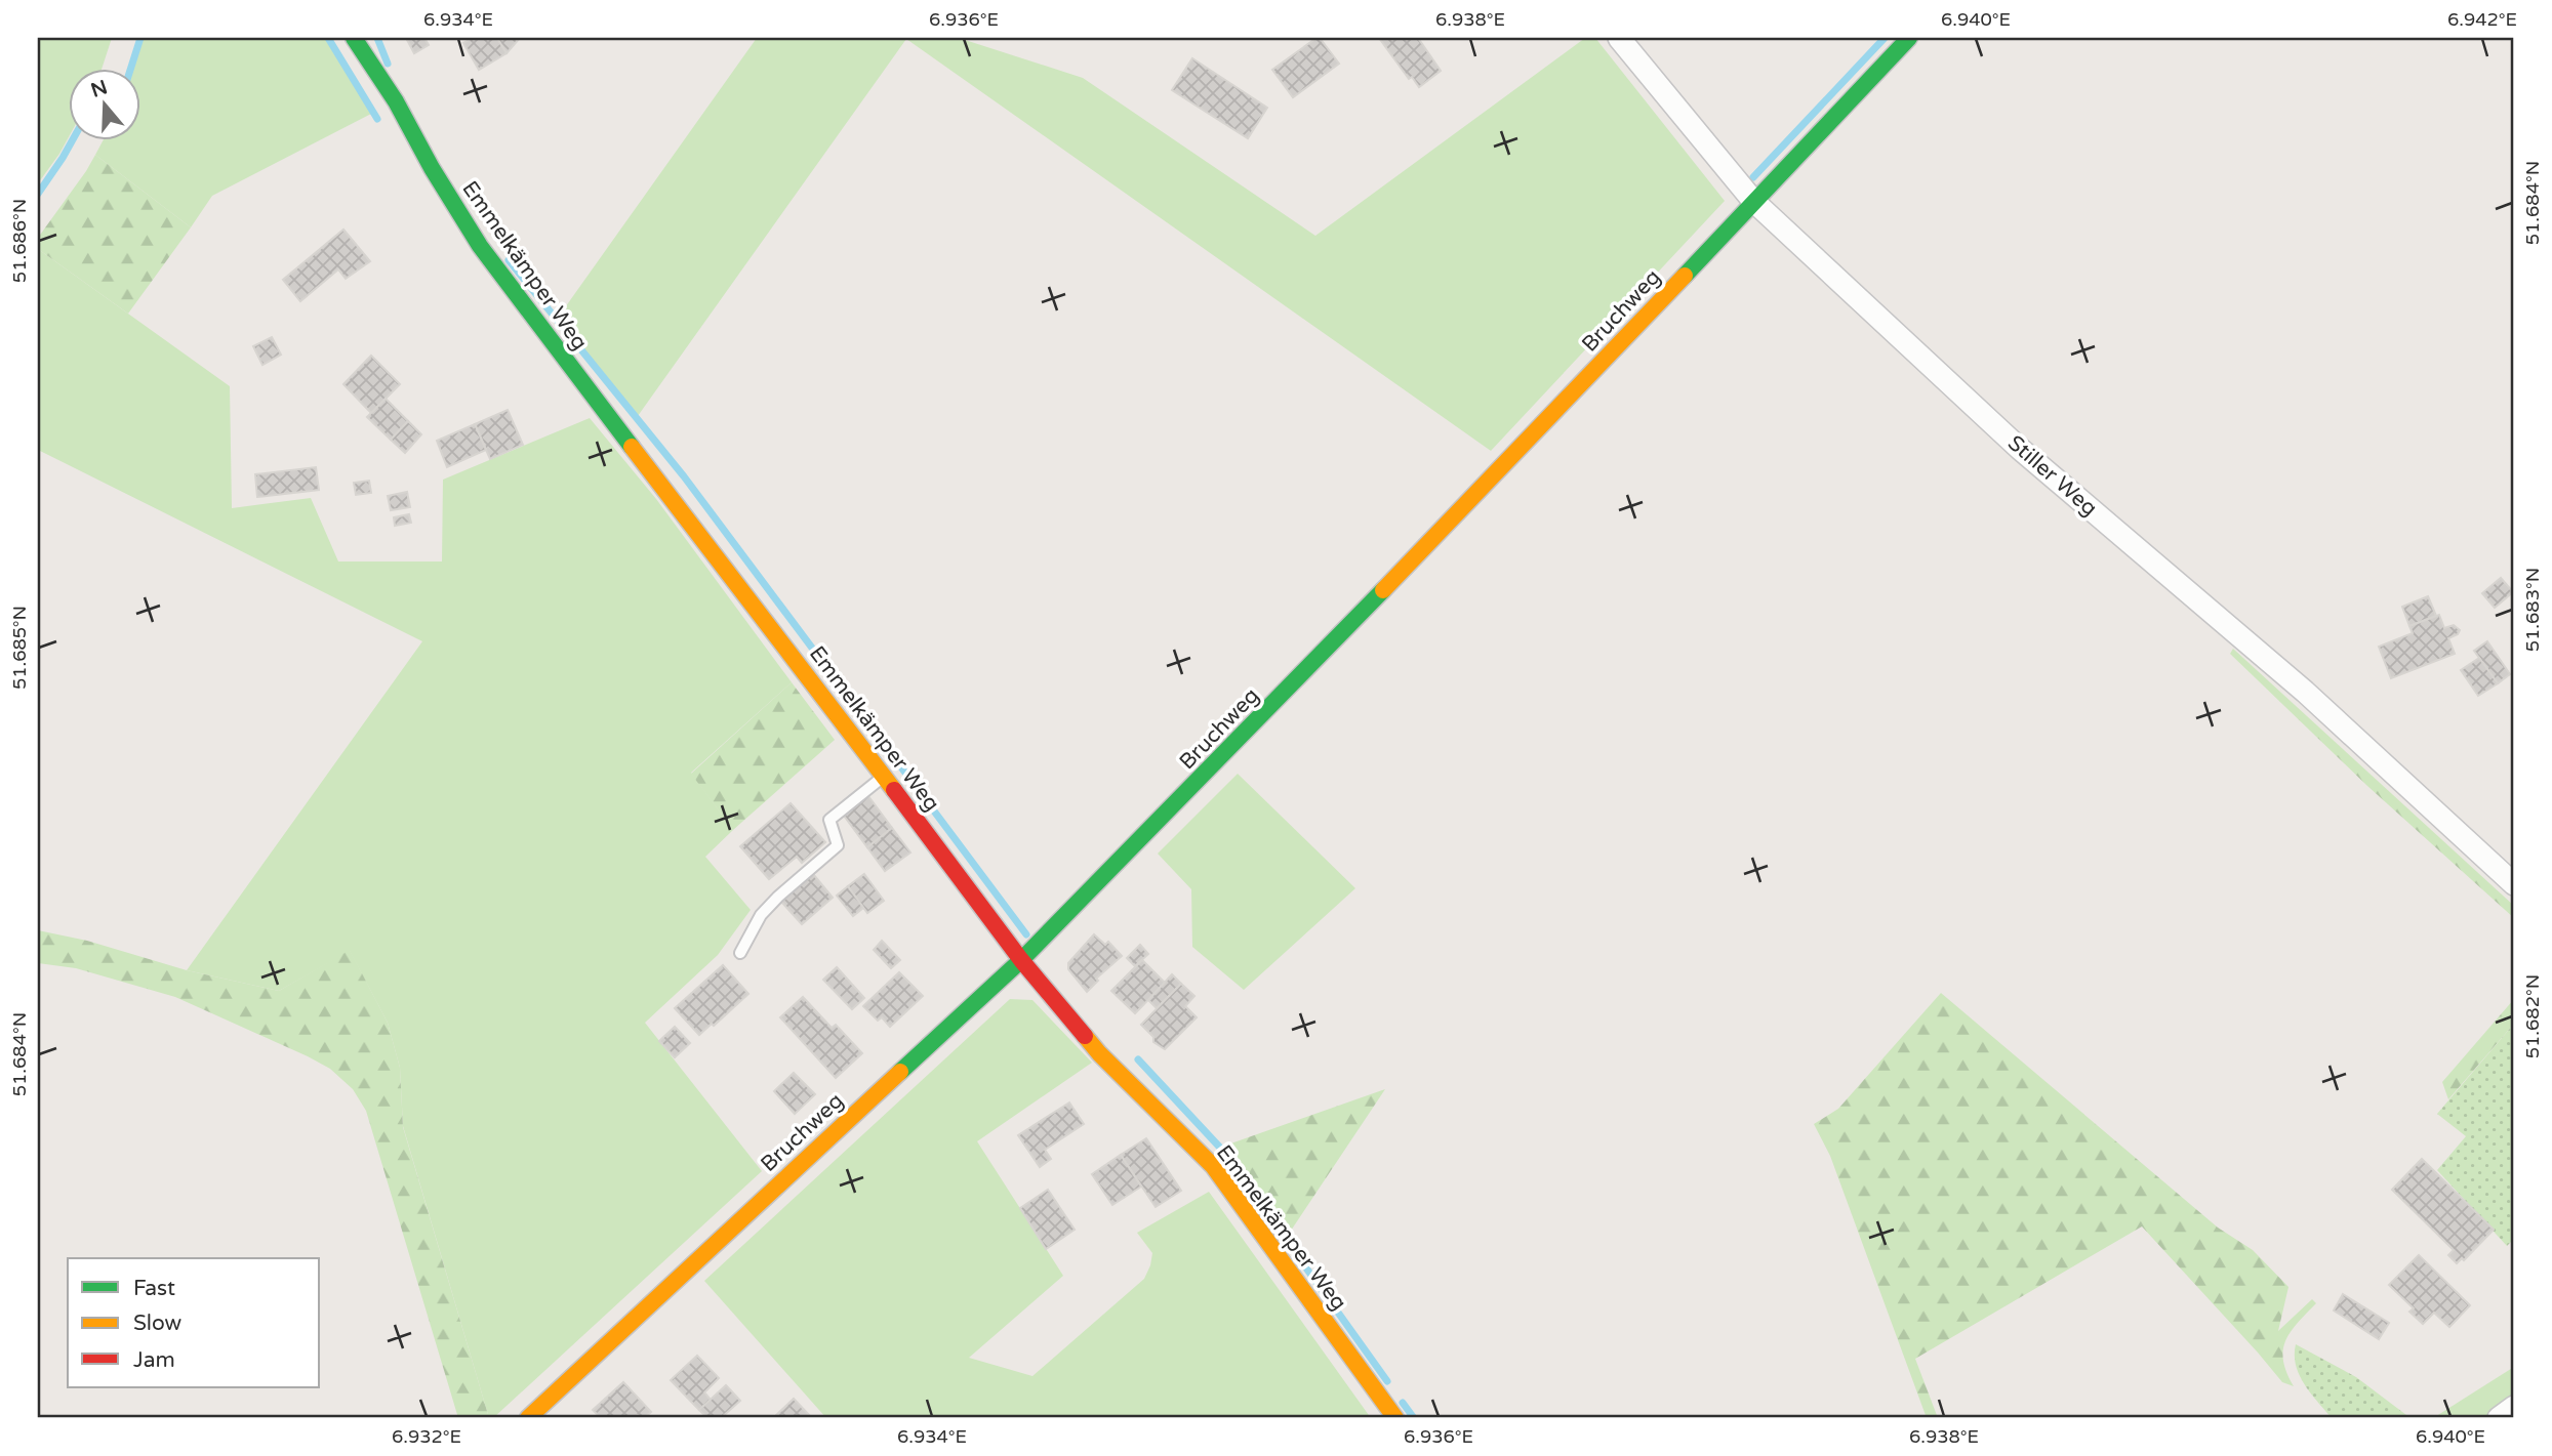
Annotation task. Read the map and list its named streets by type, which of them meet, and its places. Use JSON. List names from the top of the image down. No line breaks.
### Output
{"streets":{"street":["Emmelkämper Weg","Bruchweg","Stiller Weg"]},"crossings":[["Emmelkämper Weg","Bruchweg"],["Bruchweg","Stiller Weg"]],"legend":["Fast","Slow","Jam"],"north":"top","coordinates":["6.934°E","6.936°E","6.938°E","6.940°E","6.942°E","51.684°N","51.686°N","51.683°N","51.685°N","51.682°N","6.932°E"]}
